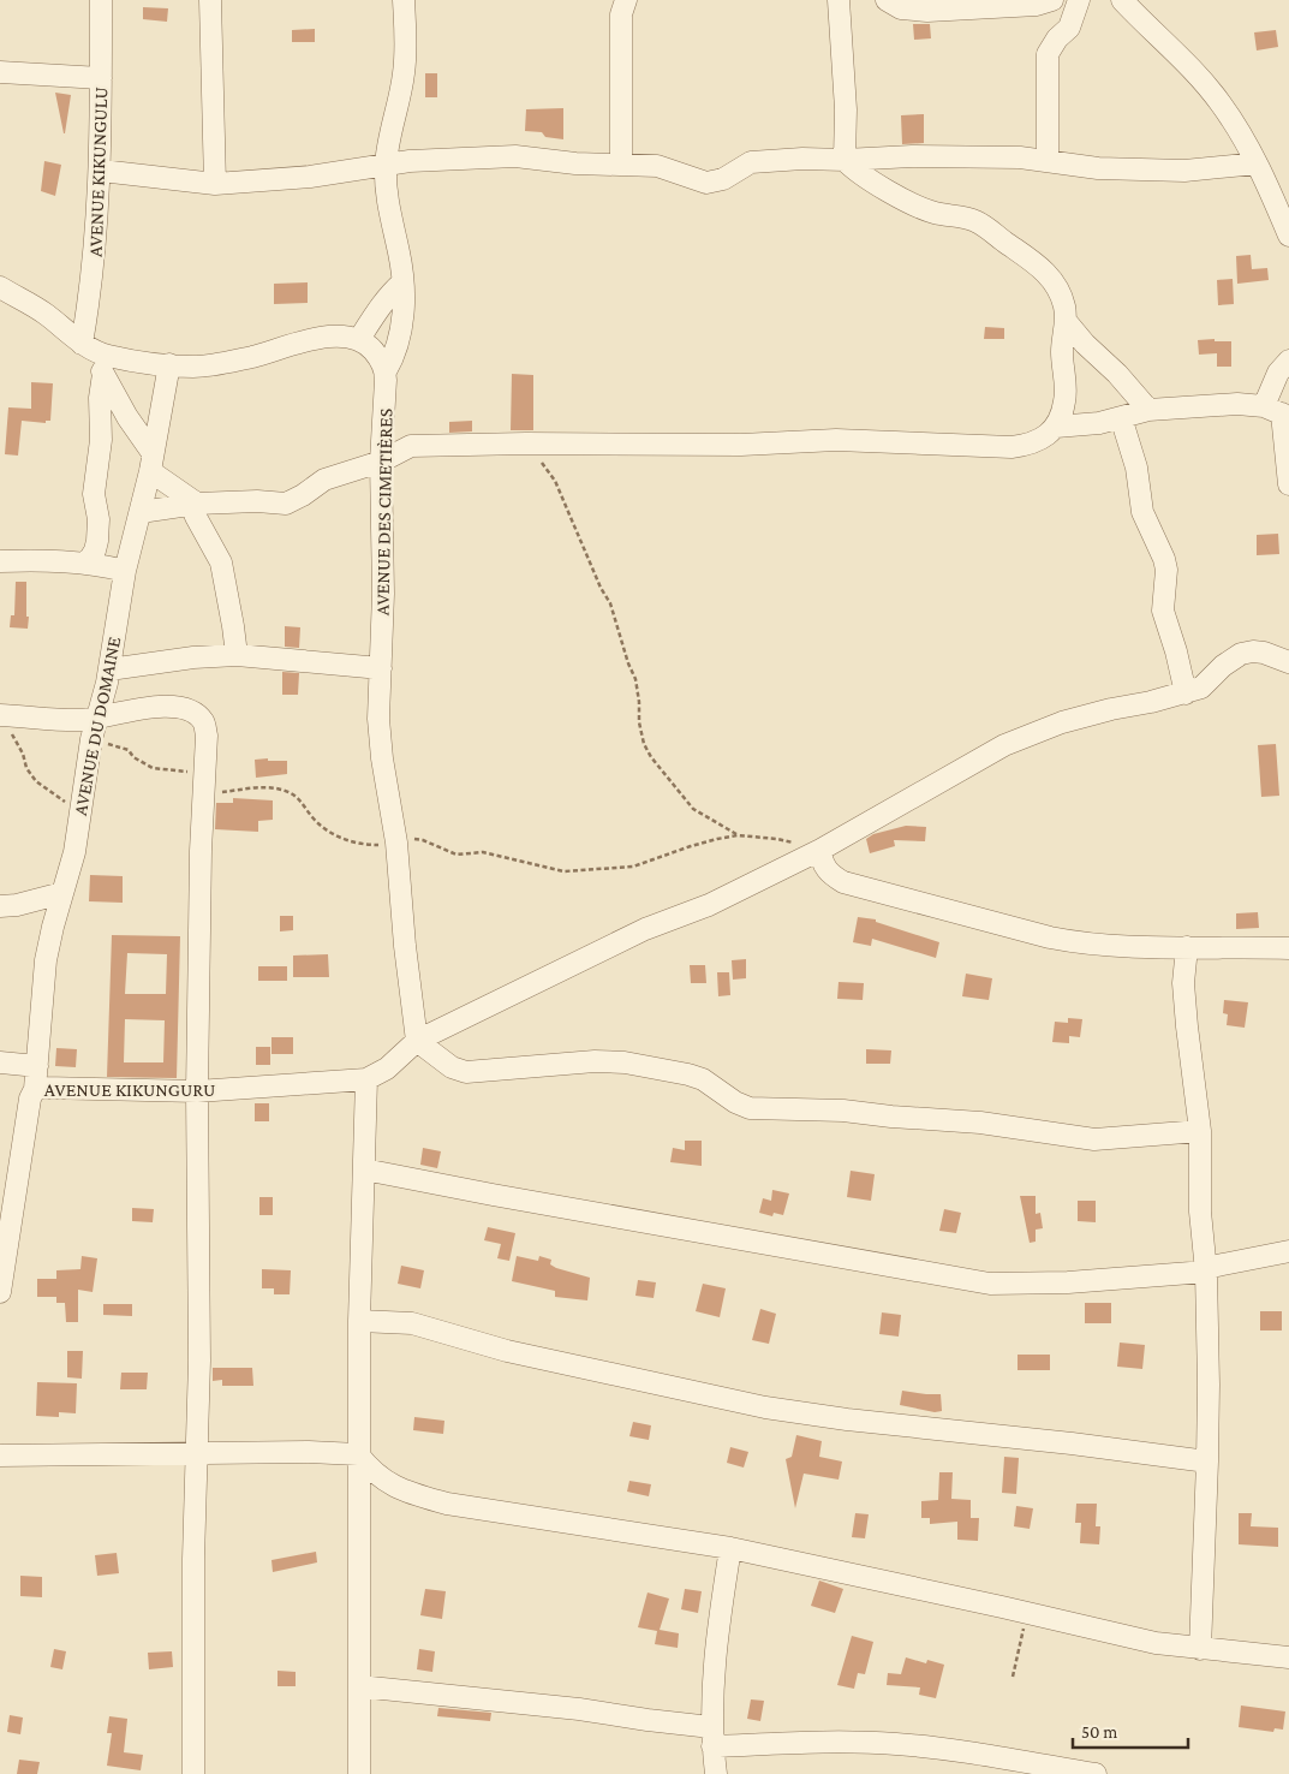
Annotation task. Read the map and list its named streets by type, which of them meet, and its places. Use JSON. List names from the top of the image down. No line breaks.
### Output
{"streets":{"street":["AVENUE KIKUNGULU","AVENUE DES CIMETIÈRES","AVENUE DU DOMAINE","AVENUE KIKUNGURU"]},"crossings":[["AVENUE DES CIMETIÈRES","AVENUE KIKUNGURU"],["AVENUE DU DOMAINE","AVENUE KIKUNGURU"]],"scale_bar":"50 m"}
